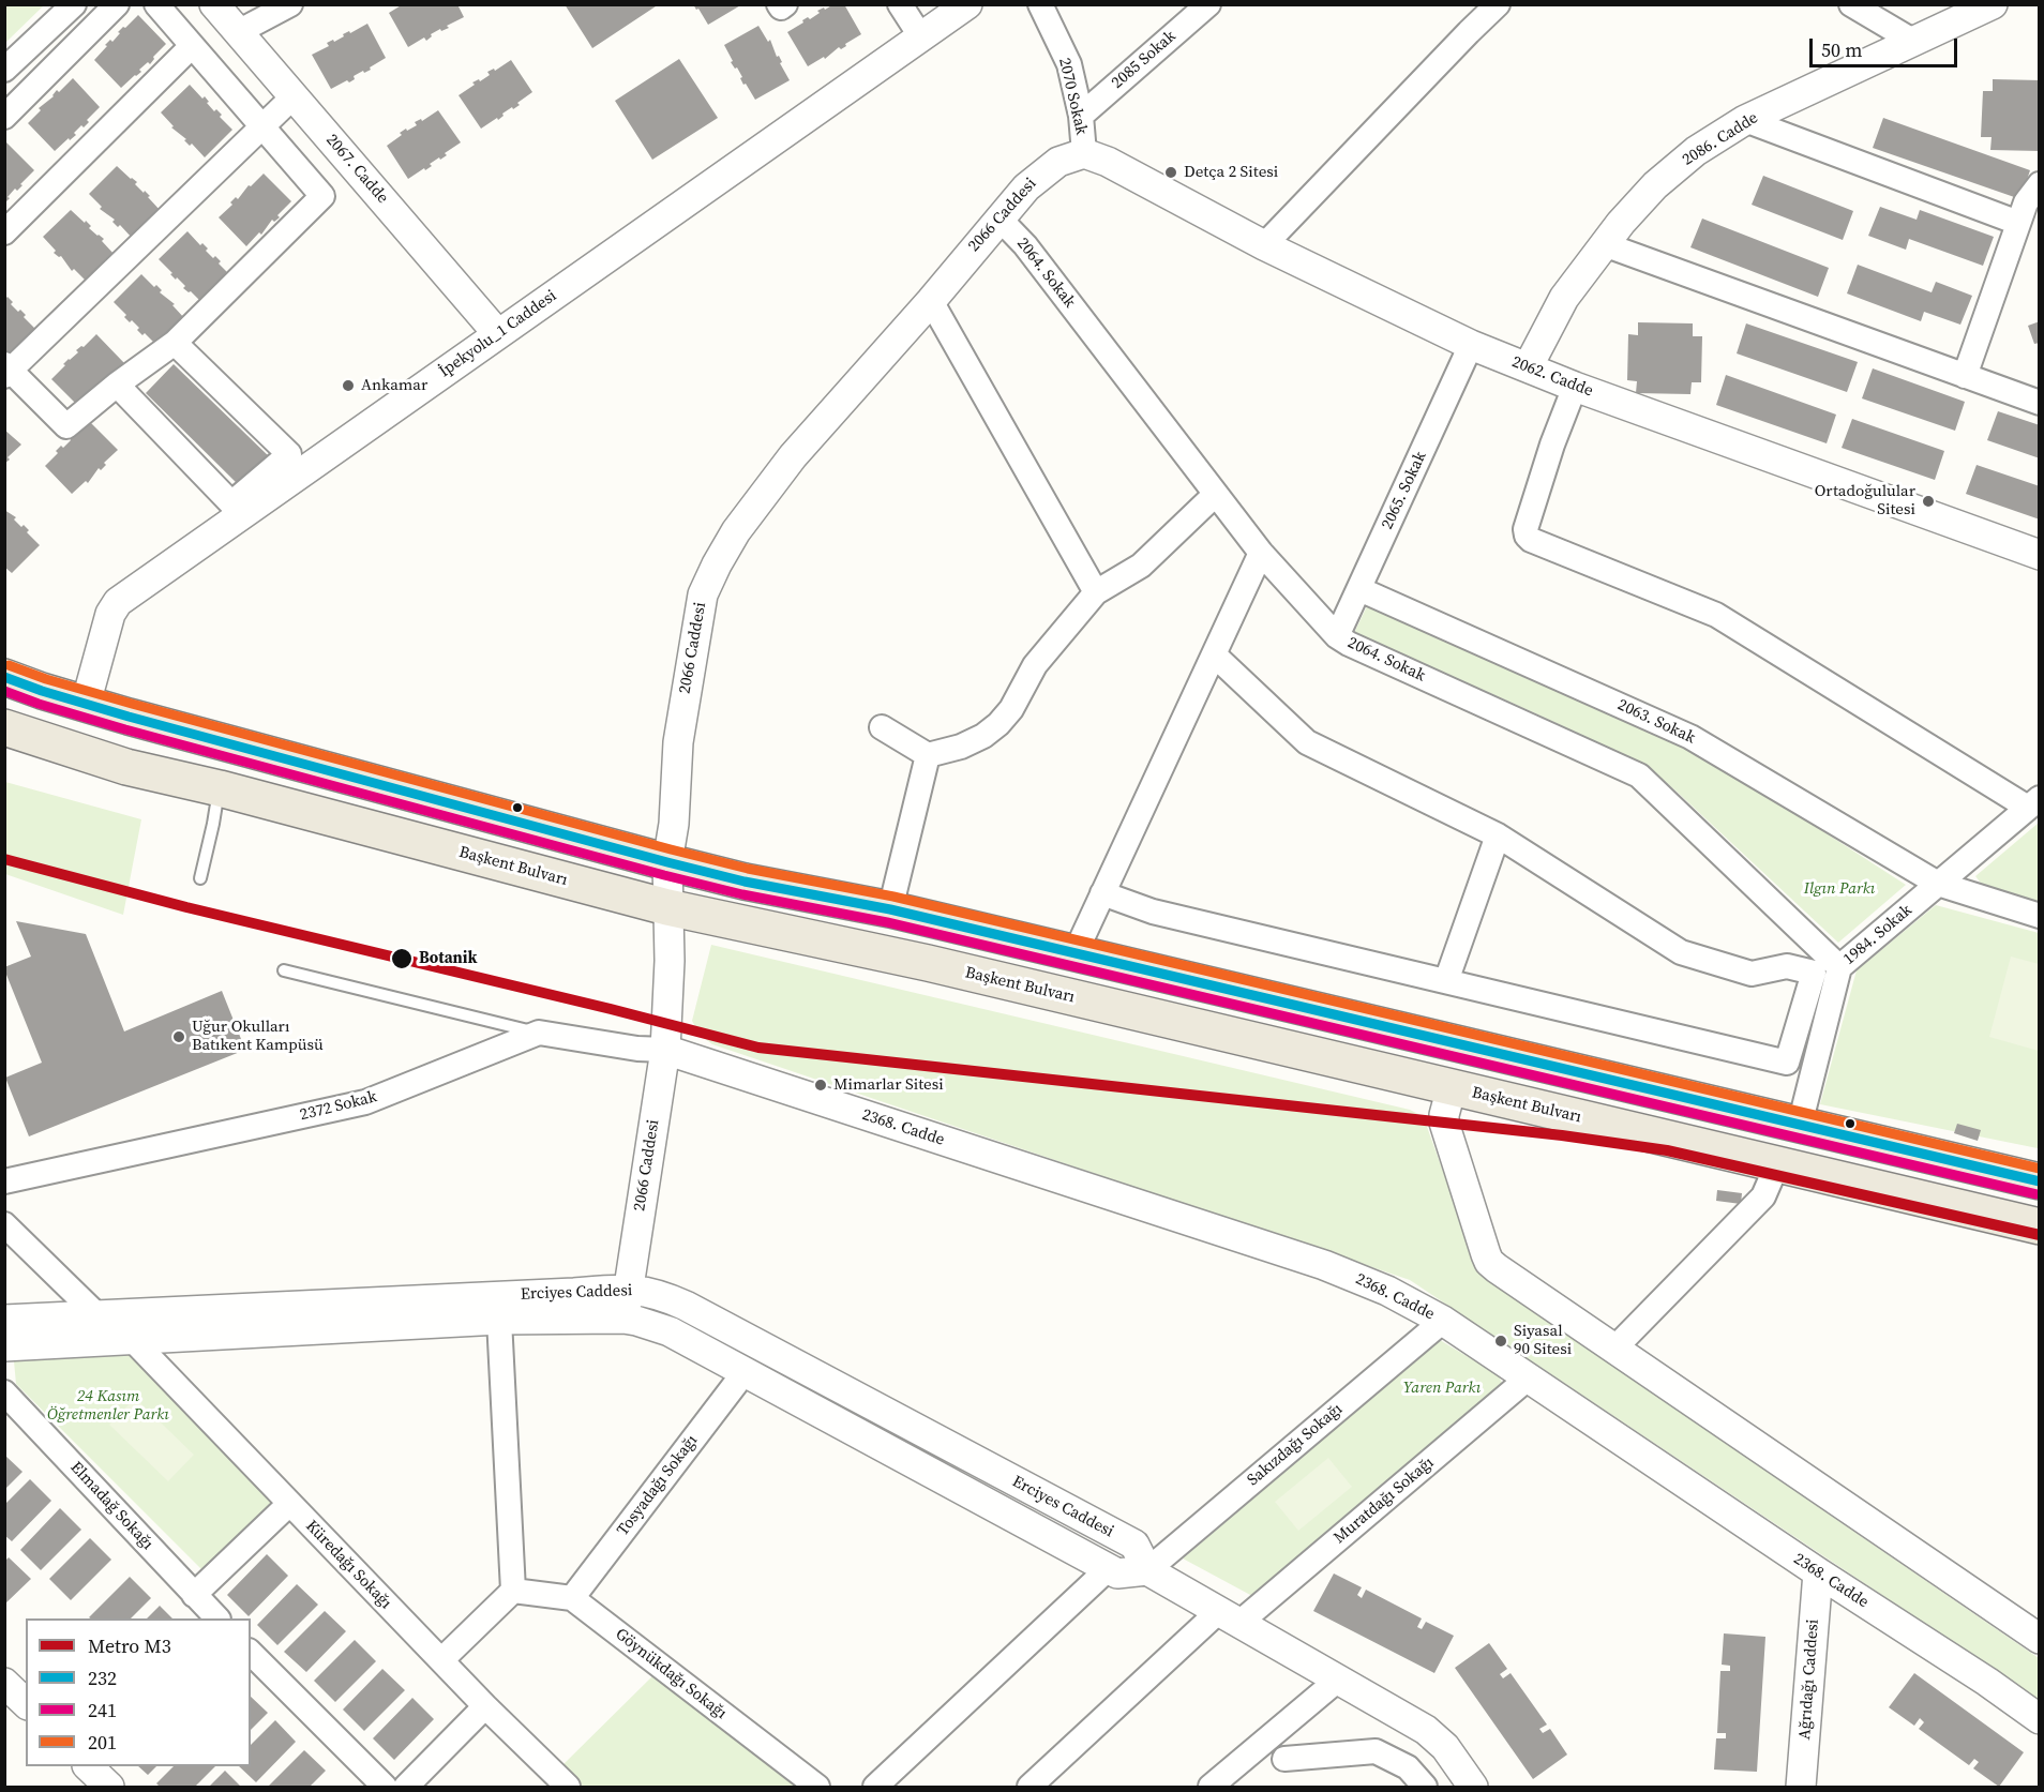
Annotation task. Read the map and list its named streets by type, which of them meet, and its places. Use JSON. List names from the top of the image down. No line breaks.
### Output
{"streets":{"main road":["Başkent Bulvarı"],"street":["2085 Sokak","2070 Sokak","2086. Cadde","2067. Cadde","2066 Caddesi","2064. Sokak","İpekyolu_1 Caddesi","2062. Cadde","2065. Sokak","2063. Sokak","1984. Sokak","2372 Sokak","2368. Cadde","Erciyes Caddesi","Sakızdağı Sokağı","Tosyadağı Sokağı","Muratdağı Sokağı","Elmadağ Sokağı","Küredağı Sokağı","Göynükdağı Sokağı","Ağrıdağı Caddesi"]},"crossings":[["2085 Sokak","2070 Sokak"],["2070 Sokak","2066 Caddesi"],["2070 Sokak","2062. Cadde"],["2086. Cadde","2062. Cadde"],["2067. Cadde","İpekyolu_1 Caddesi"],["2066 Caddesi","2064. Sokak"],["2066 Caddesi","2062. Cadde"],["2066 Caddesi","Başkent Bulvarı"],["2066 Caddesi","2368. Cadde"],["2066 Caddesi","Erciyes Caddesi"],["2064. Sokak","2065. Sokak"],["2064. Sokak","1984. Sokak"],["2062. Cadde","2065. Sokak"],["2065. Sokak","2063. Sokak"],["2063. Sokak","1984. Sokak"],["2368. Cadde","Sakızdağı Sokağı"],["2368. Cadde","Muratdağı Sokağı"],["2368. Cadde","Ağrıdağı Caddesi"],["Erciyes Caddesi","Sakızdağı Sokağı"],["Erciyes Caddesi","Tosyadağı Sokağı"],["Erciyes Caddesi","Muratdağı Sokağı"],["Erciyes Caddesi","Küredağı Sokağı"],["Tosyadağı Sokağı","Göynükdağı Sokağı"]],"parks":["Ilgın Parkı","Yaren Parkı","24 Kasım Öğretmenler Parkı"],"places":["Detça 2 Sitesi","Ankamar","Ortadoğulular Sitesi","Botanik","Uğur Okulları Batıkent Kampüsü","Mimarlar Sitesi","Siyasal 90 Sitesi"],"lines":["transit line 201","transit line 232","transit line 241","metro line M3"],"legend":["Metro M3","232","241","201"],"scale_bar":"50 m"}
